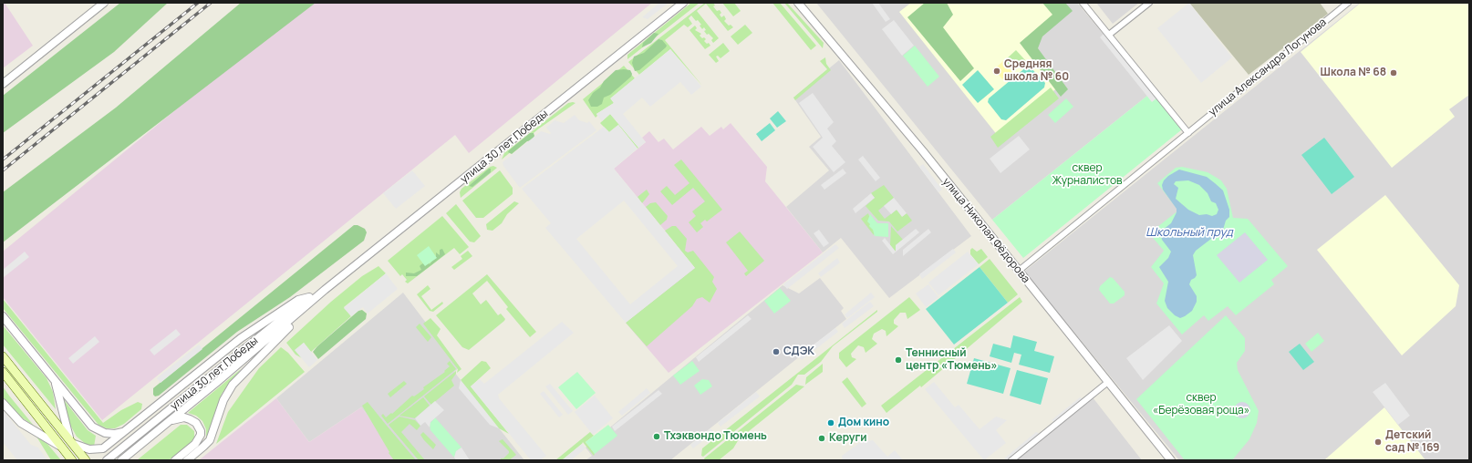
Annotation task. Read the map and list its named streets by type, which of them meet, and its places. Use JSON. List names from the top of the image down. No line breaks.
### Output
{"streets":{"street":["улица Александра Логунова","улица 30 лет Победы","улица Николая Фёдорова"]},"crossings":[["улица Александра Логунова","улица Николая Фёдорова"]],"water":["Школьный пруд"],"parks":["сквер Журналистов","сквер «Берёзовая роща»"],"places":["Средняя школа № 60","Школа № 68","СДЭК","Теннисный центр «Тюмень»","Дом кино","Тхэквондо Тюмень","Керуги","Детский сад № 169"]}
